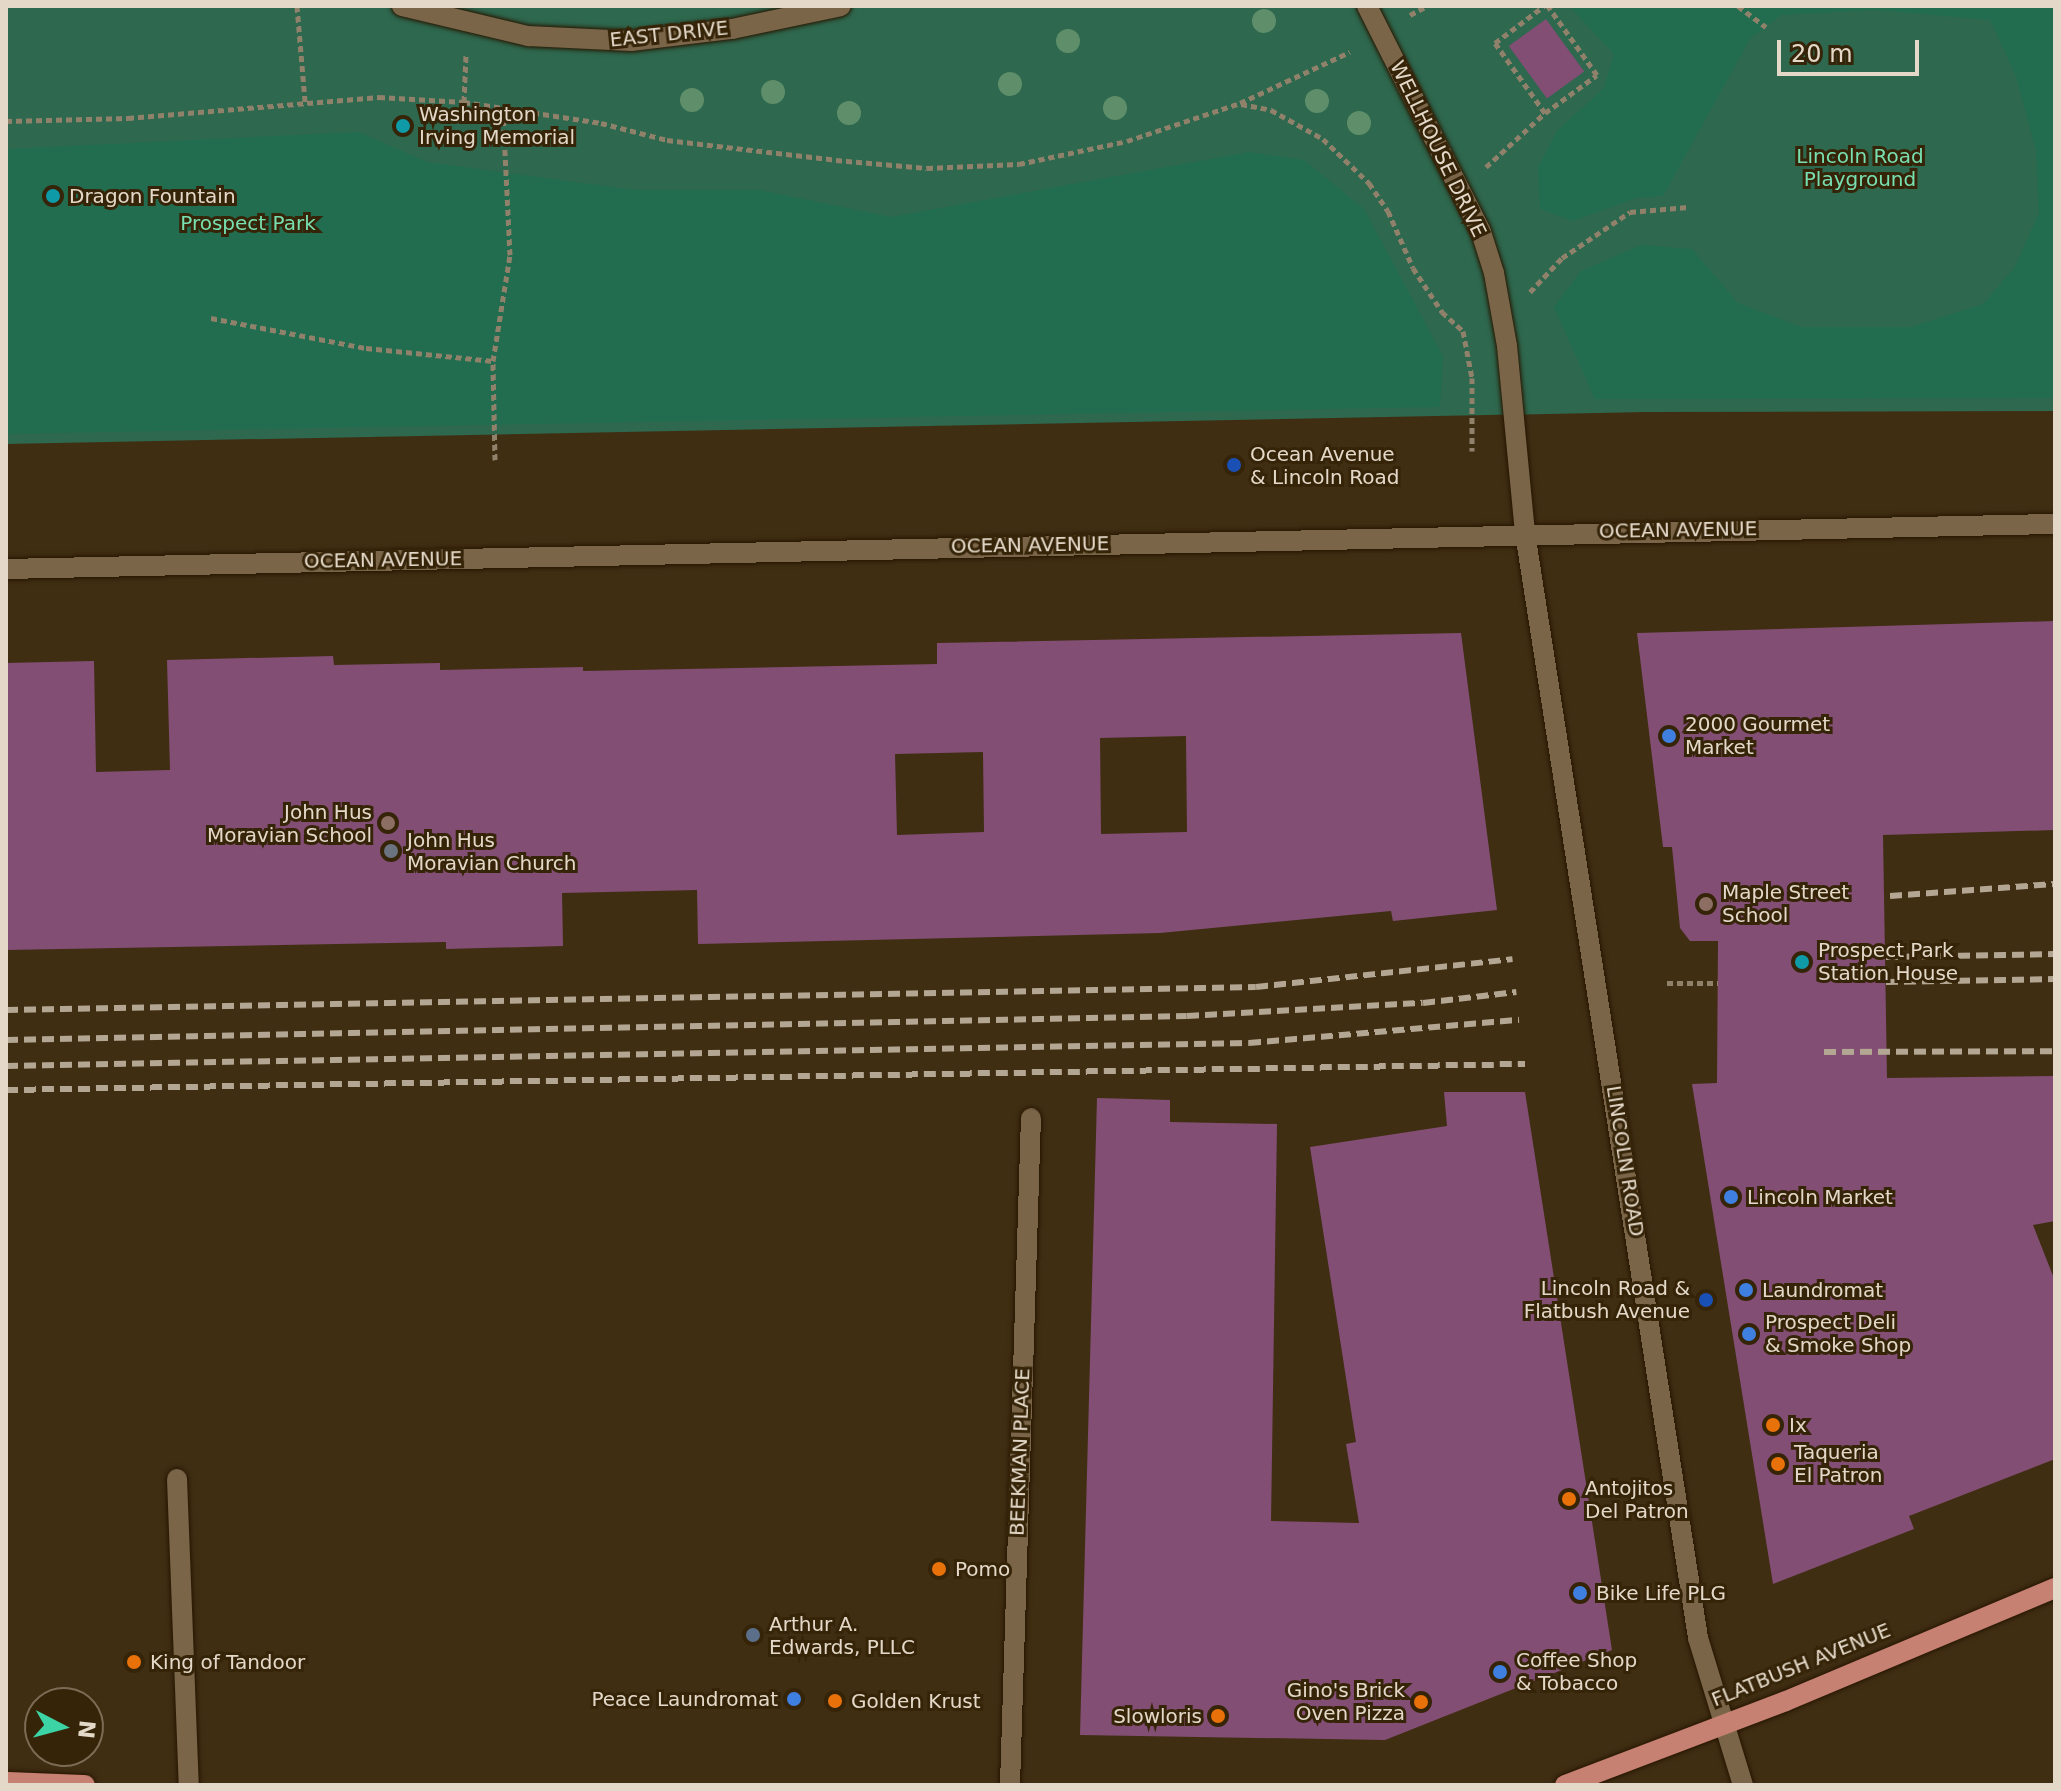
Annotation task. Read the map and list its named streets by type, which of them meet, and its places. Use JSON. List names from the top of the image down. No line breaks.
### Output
{"streets":{"main road":["FLATBUSH AVENUE"],"street":["EAST DRIVE","WELLHOUSE DRIVE","OCEAN AVENUE","LINCOLN ROAD","BEEKMAN PLACE"]},"crossings":[["WELLHOUSE DRIVE","OCEAN AVENUE"],["WELLHOUSE DRIVE","LINCOLN ROAD"],["OCEAN AVENUE","LINCOLN ROAD"],["LINCOLN ROAD","FLATBUSH AVENUE"]],"parks":["Lincoln Road Playground","Prospect Park"],"places":["Washington Irving Memorial","Dragon Fountain","Ocean Avenue & Lincoln Road","2000 Gourmet Market","John Hus Moravian School","John Hus Moravian Church","Maple Street School","Prospect Park Station House","Lincoln Market","Laundromat","Lincoln Road & Flatbush Avenue","Prospect Deli & Smoke Shop","Ix","Taqueria El Patron","Antojitos Del Patron","Pomo","Bike Life PLG","Arthur A. Edwards, PLLC","King of Tandoor","Coffee Shop & Tobacco","Peace Laundromat","Golden Krust","Gino's Brick Oven Pizza","Slowloris"],"scale_bar":"20 m","north":"right"}
